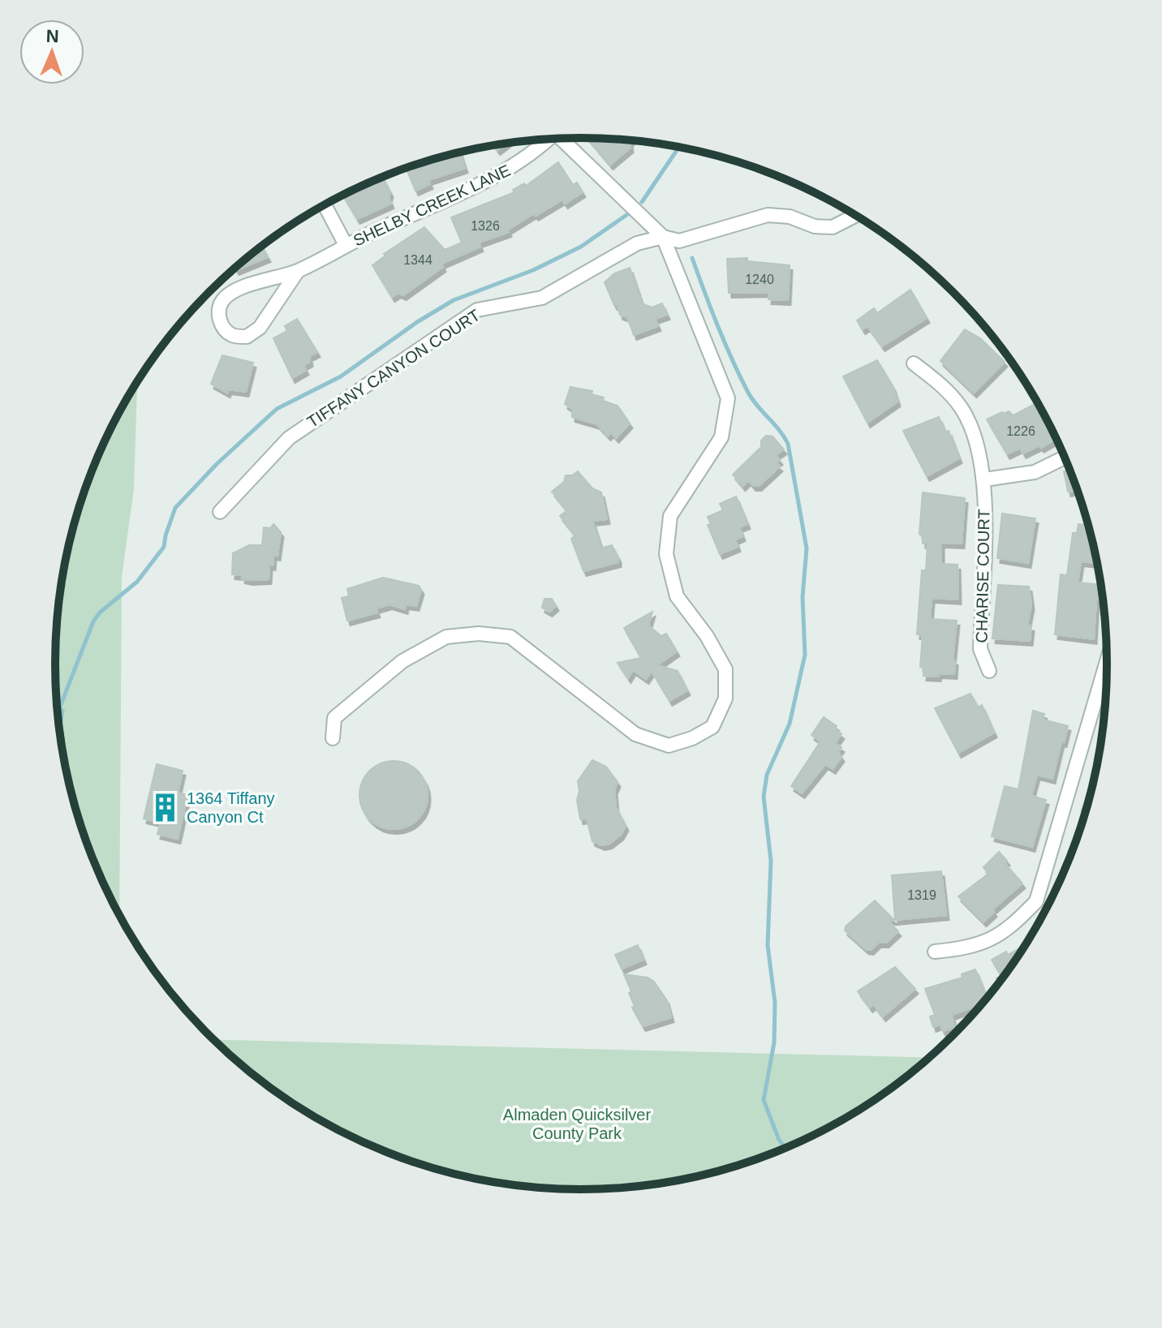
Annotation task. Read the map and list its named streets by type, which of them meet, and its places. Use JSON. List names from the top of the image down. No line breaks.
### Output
{"streets":{"street":["SHELBY CREEK LANE","TIFFANY CANYON COURT","CHARISE COURT"]},"parks":["Almaden Quicksilver County Park"],"places":{"building":["1364 Tiffany Canyon Ct"]},"house_numbers":["1326","1344","1240","1226","1319"],"north":"top"}
